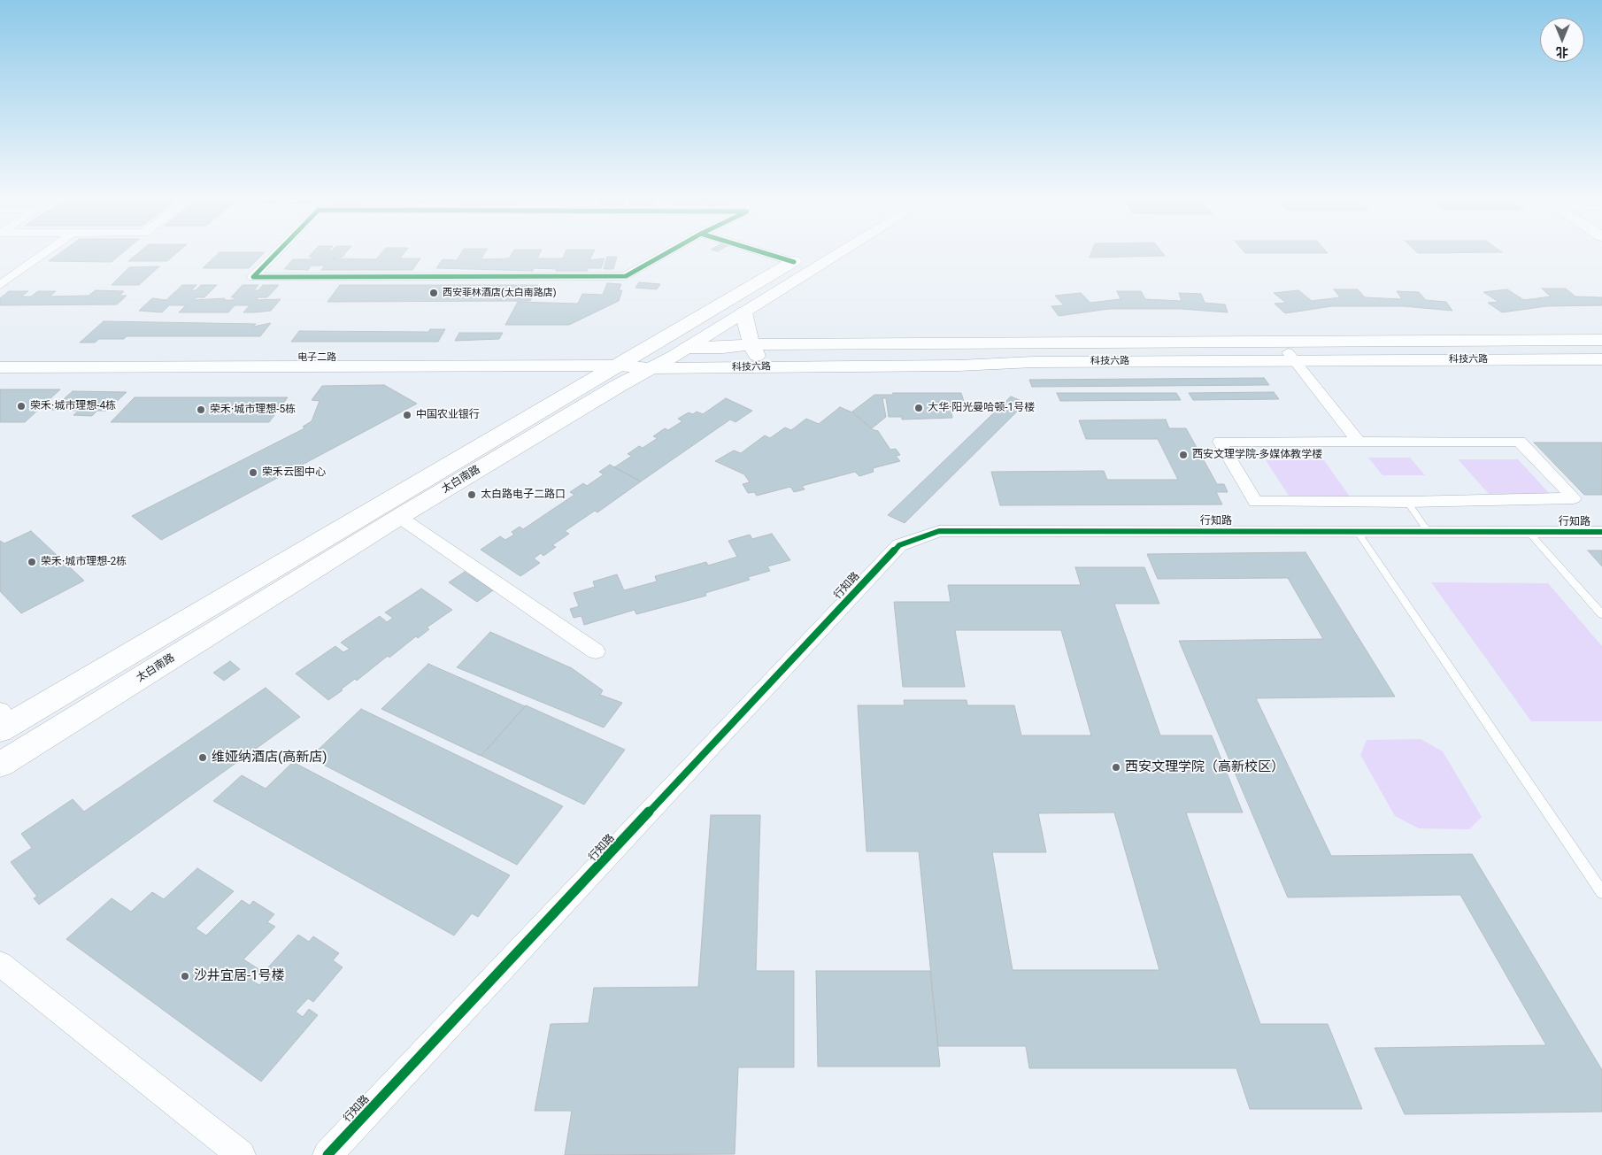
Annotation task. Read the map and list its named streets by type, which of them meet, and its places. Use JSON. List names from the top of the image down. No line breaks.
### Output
{"streets":{"main road":["电子二路","科技六路","太白南路"],"street":["行知路"]},"crossings":[["电子二路","太白南路"],["科技六路","太白南路"]],"places":["西安菲林酒店(太白南路店)","荣禾·城市理想-4栋","大华·阳光曼哈顿-1号楼","荣禾·城市理想-5栋","中国农业银行","西安文理学院-多媒体教学楼","荣禾云图中心","太白路电子二路口","荣禾·城市理想-2栋","维娅纳酒店(高新店)","西安文理学院（高新校区）","沙井宜居-1号楼"],"north":"bottom"}
